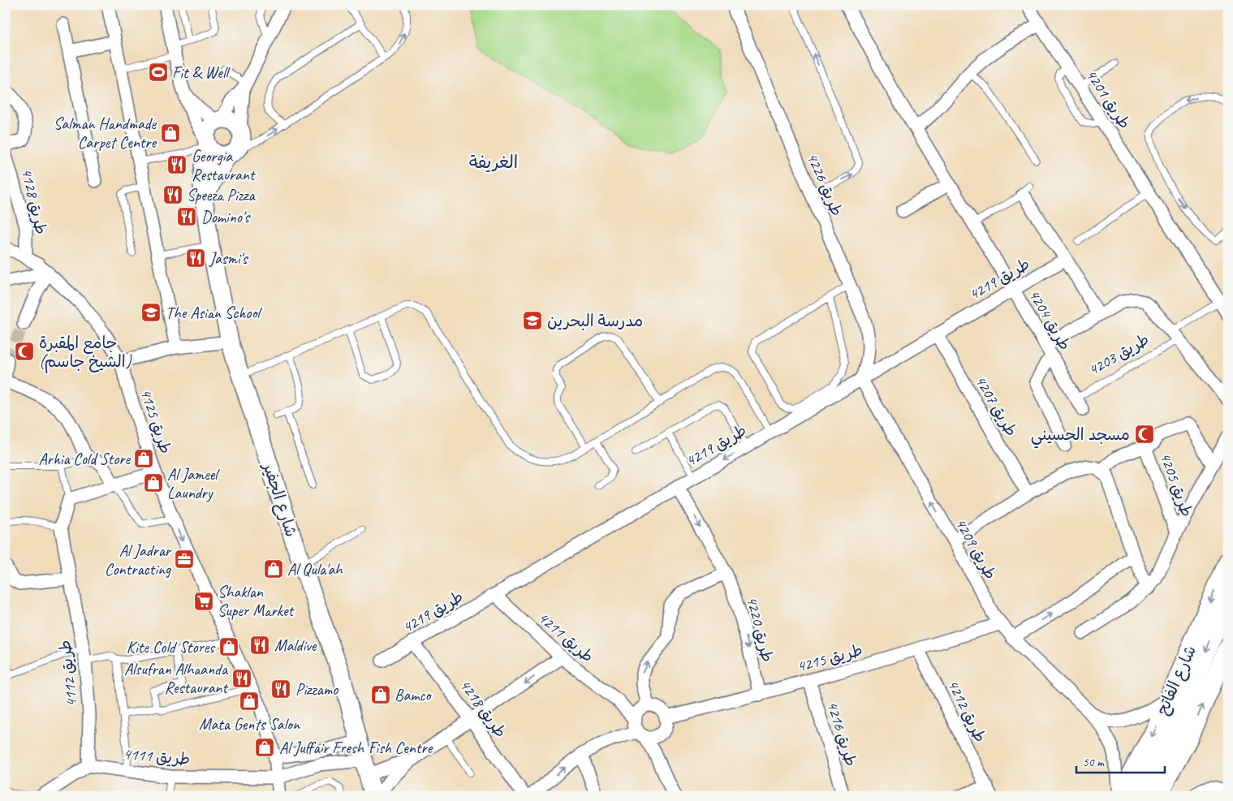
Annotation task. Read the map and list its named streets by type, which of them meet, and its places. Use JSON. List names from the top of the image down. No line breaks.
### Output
{"streets":{"main road":["شارع الفاتح"],"street":["طريق 4201","طريق 4226","طريق 4128","طريق 4219","طريق 4204","طريق 4203","طريق 4207","طريق 4125","طريق 4205","شارع الجفير","طريق 4209","طريق 4220","طريق 4211","طريق 4215","طريق 4112","طريق 4218","طريق 4212","طريق 4216","طريق 4111"]},"crossings":[["طريق 4201","طريق 4203"],["طريق 4226","طريق 4219"],["طريق 4226","طريق 4209"],["طريق 4128","طريق 4125"],["طريق 4219","طريق 4204"],["طريق 4219","طريق 4207"],["طريق 4219","طريق 4209"],["طريق 4219","طريق 4220"],["طريق 4219","طريق 4211"],["طريق 4219","طريق 4218"],["طريق 4204","طريق 4203"],["شارع الجفير","طريق 4111"],["طريق 4209","طريق 4215"],["طريق 4209","شارع الفاتح"],["طريق 4220","طريق 4215"],["طريق 4211","طريق 4215"],["طريق 4215","طريق 4212"],["طريق 4215","طريق 4216"],["طريق 4112","طريق 4111"]],"one_way":["طريق 4220"],"districts":["الغريفة"],"places":{"sports":["Fit & Well"],"shop":["Salman Handmade Carpet Centre","Arhia Cold Store","Al Jameel Laundry","Al Qula'ah","Kite Cold Stores","Bamco","Mata Gents Salon","Al Juffair Fresh Fish Centre"],"restaurant":["Georgia Restaurant","Speeza Pizza","Domino's","Jasmi's","Maldive","Alsufran Alhaanda Restaurant","Pizzamo"],"school or university":["The Asian School","مدرسة البحرين"],"mosque":["جامع المقبرة (الشيخ جاسم)","مسجد الحسيني"],"office":["Al Jadrar Contracting"],"supermarket":["Shaklan Super Market"]},"scale_bar":"50 m"}
